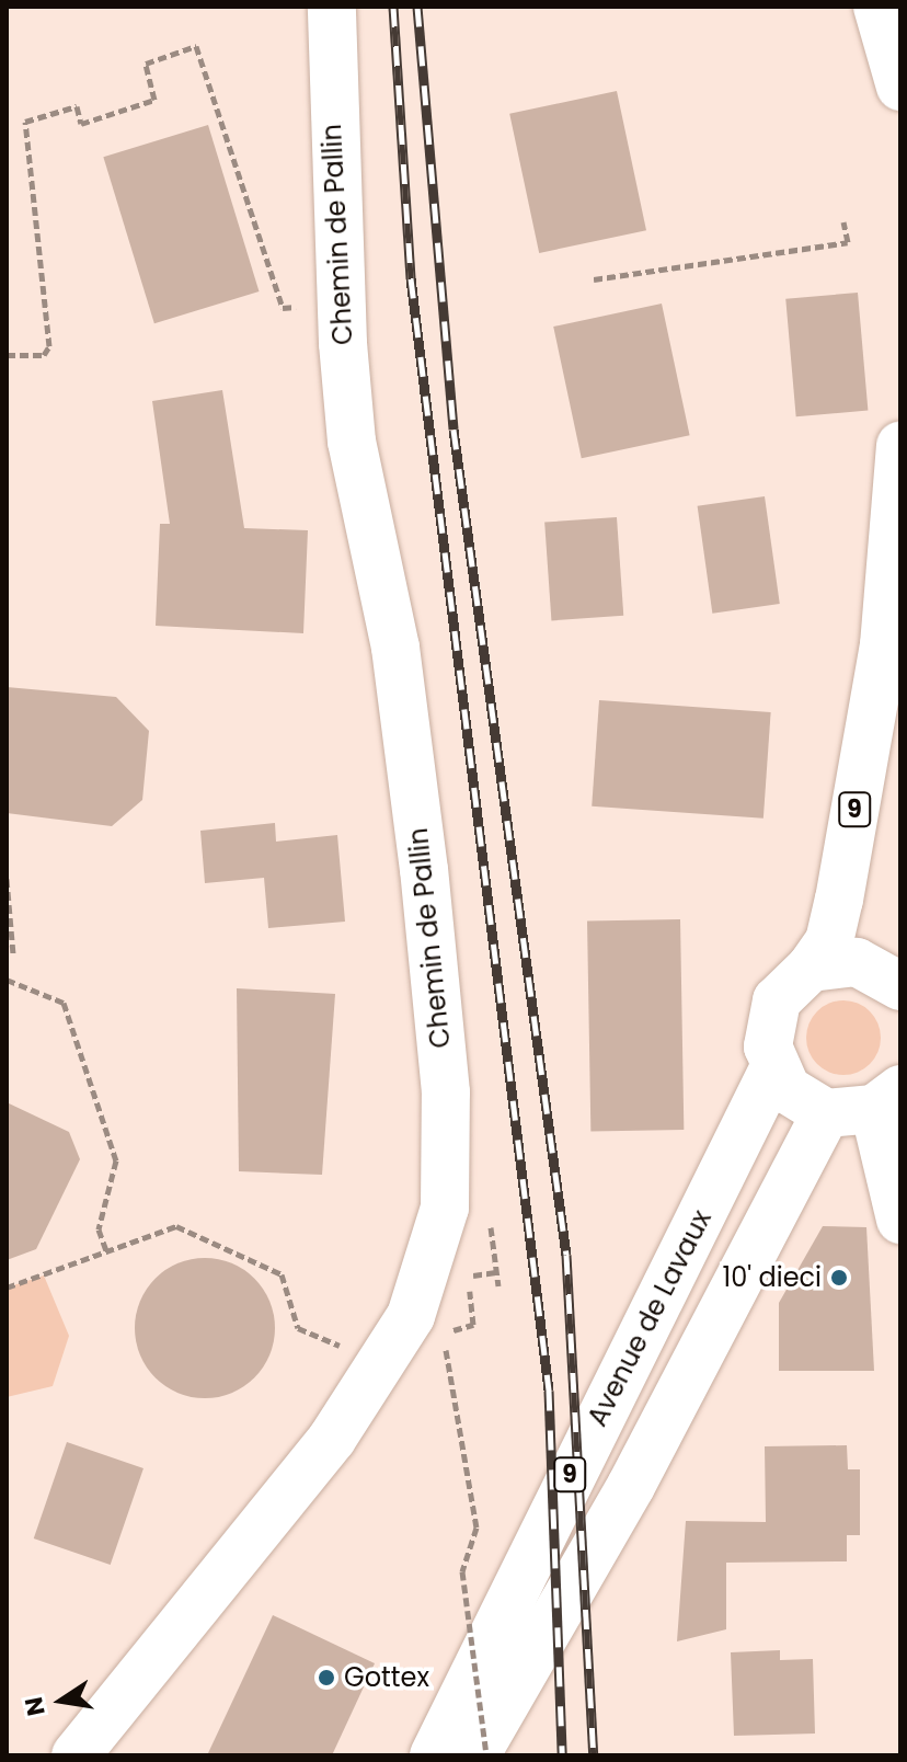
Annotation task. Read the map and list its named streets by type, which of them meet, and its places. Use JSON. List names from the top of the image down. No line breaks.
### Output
{"streets":{"main road":["Chemin de Pallin","9","Avenue de Lavaux"]},"places":["10' dieci","Gottex"],"north":"left"}
